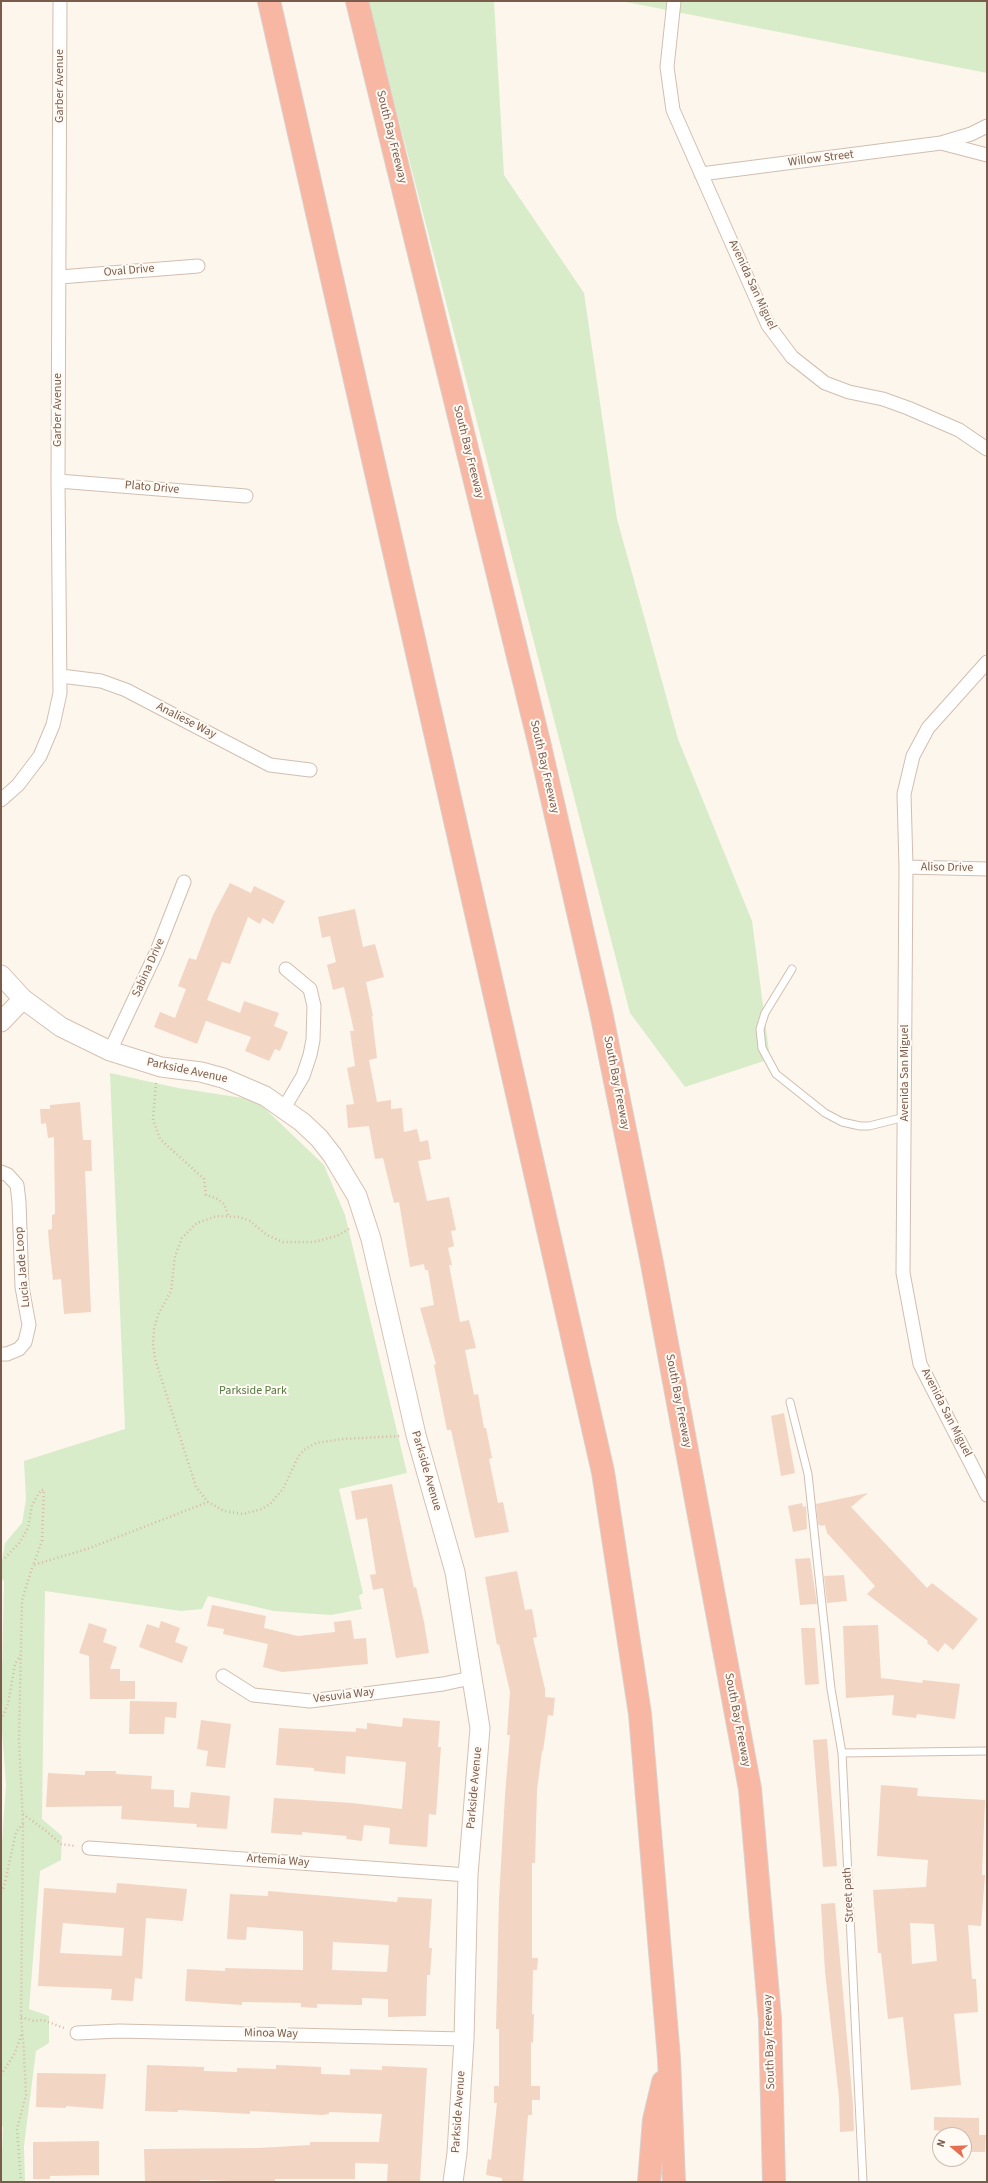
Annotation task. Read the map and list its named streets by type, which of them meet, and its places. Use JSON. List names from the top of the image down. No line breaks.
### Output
{"streets":{"highway":["South Bay Freeway"],"main road":["Parkside Avenue"],"street":["Garber Avenue","Willow Street","Oval Drive","Avenida San Miguel","Plato Drive","Analiese Way","Aliso Drive","Sabina Drive","Lucia Jade Loop","Vesuvia Way","Artemia Way","Minoa Way"],"lane":["Street path"]},"crossings":[["Garber Avenue","Oval Drive"],["Garber Avenue","Plato Drive"],["Garber Avenue","Analiese Way"],["Willow Street","Avenida San Miguel"],["Avenida San Miguel","Aliso Drive"],["Sabina Drive","Parkside Avenue"],["Parkside Avenue","Vesuvia Way"],["Parkside Avenue","Artemia Way"],["Parkside Avenue","Minoa Way"]],"parks":["Parkside Park"],"north":"left"}
